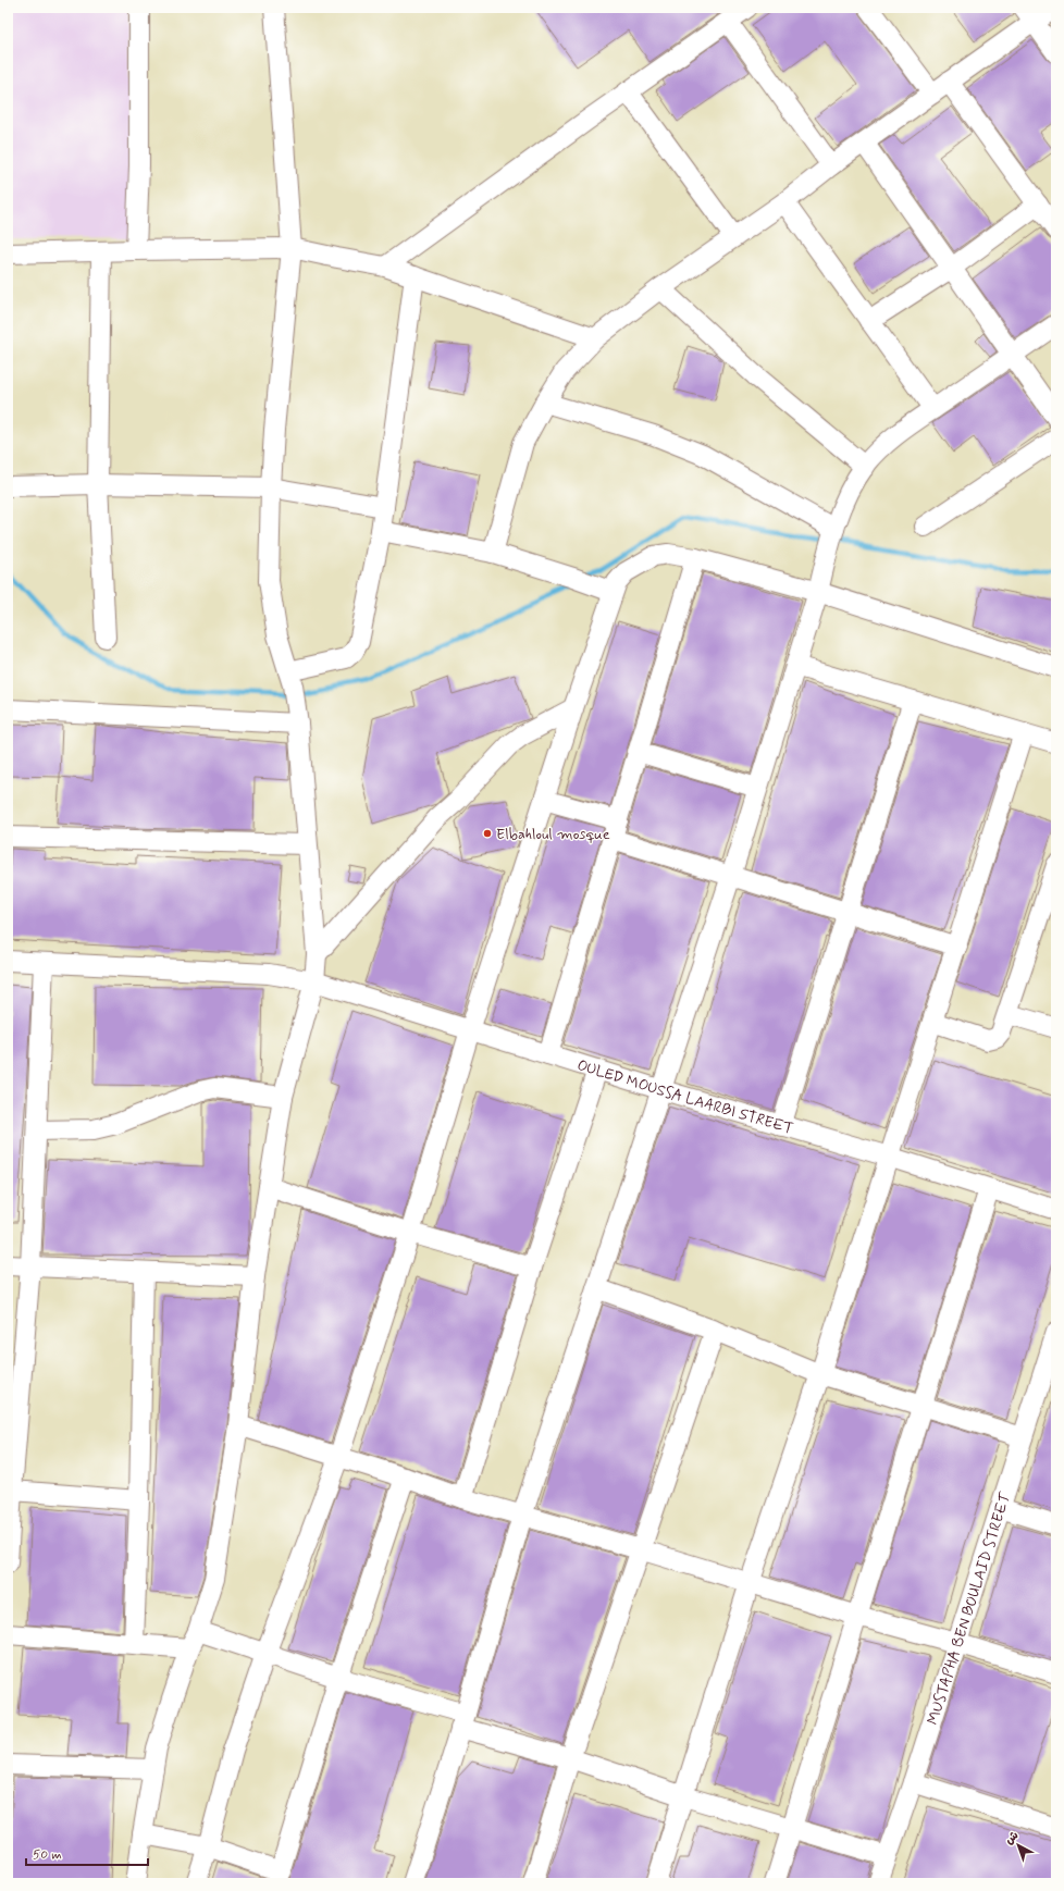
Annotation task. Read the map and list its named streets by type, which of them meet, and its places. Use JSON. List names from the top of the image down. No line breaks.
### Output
{"streets":{"street":["OULED MOUSSA LAARBI STREET","MUSTAPHA BEN BOULAID STREET"]},"places":["Elbahloul mosque"],"scale_bar":"50 m","north":"top left"}
